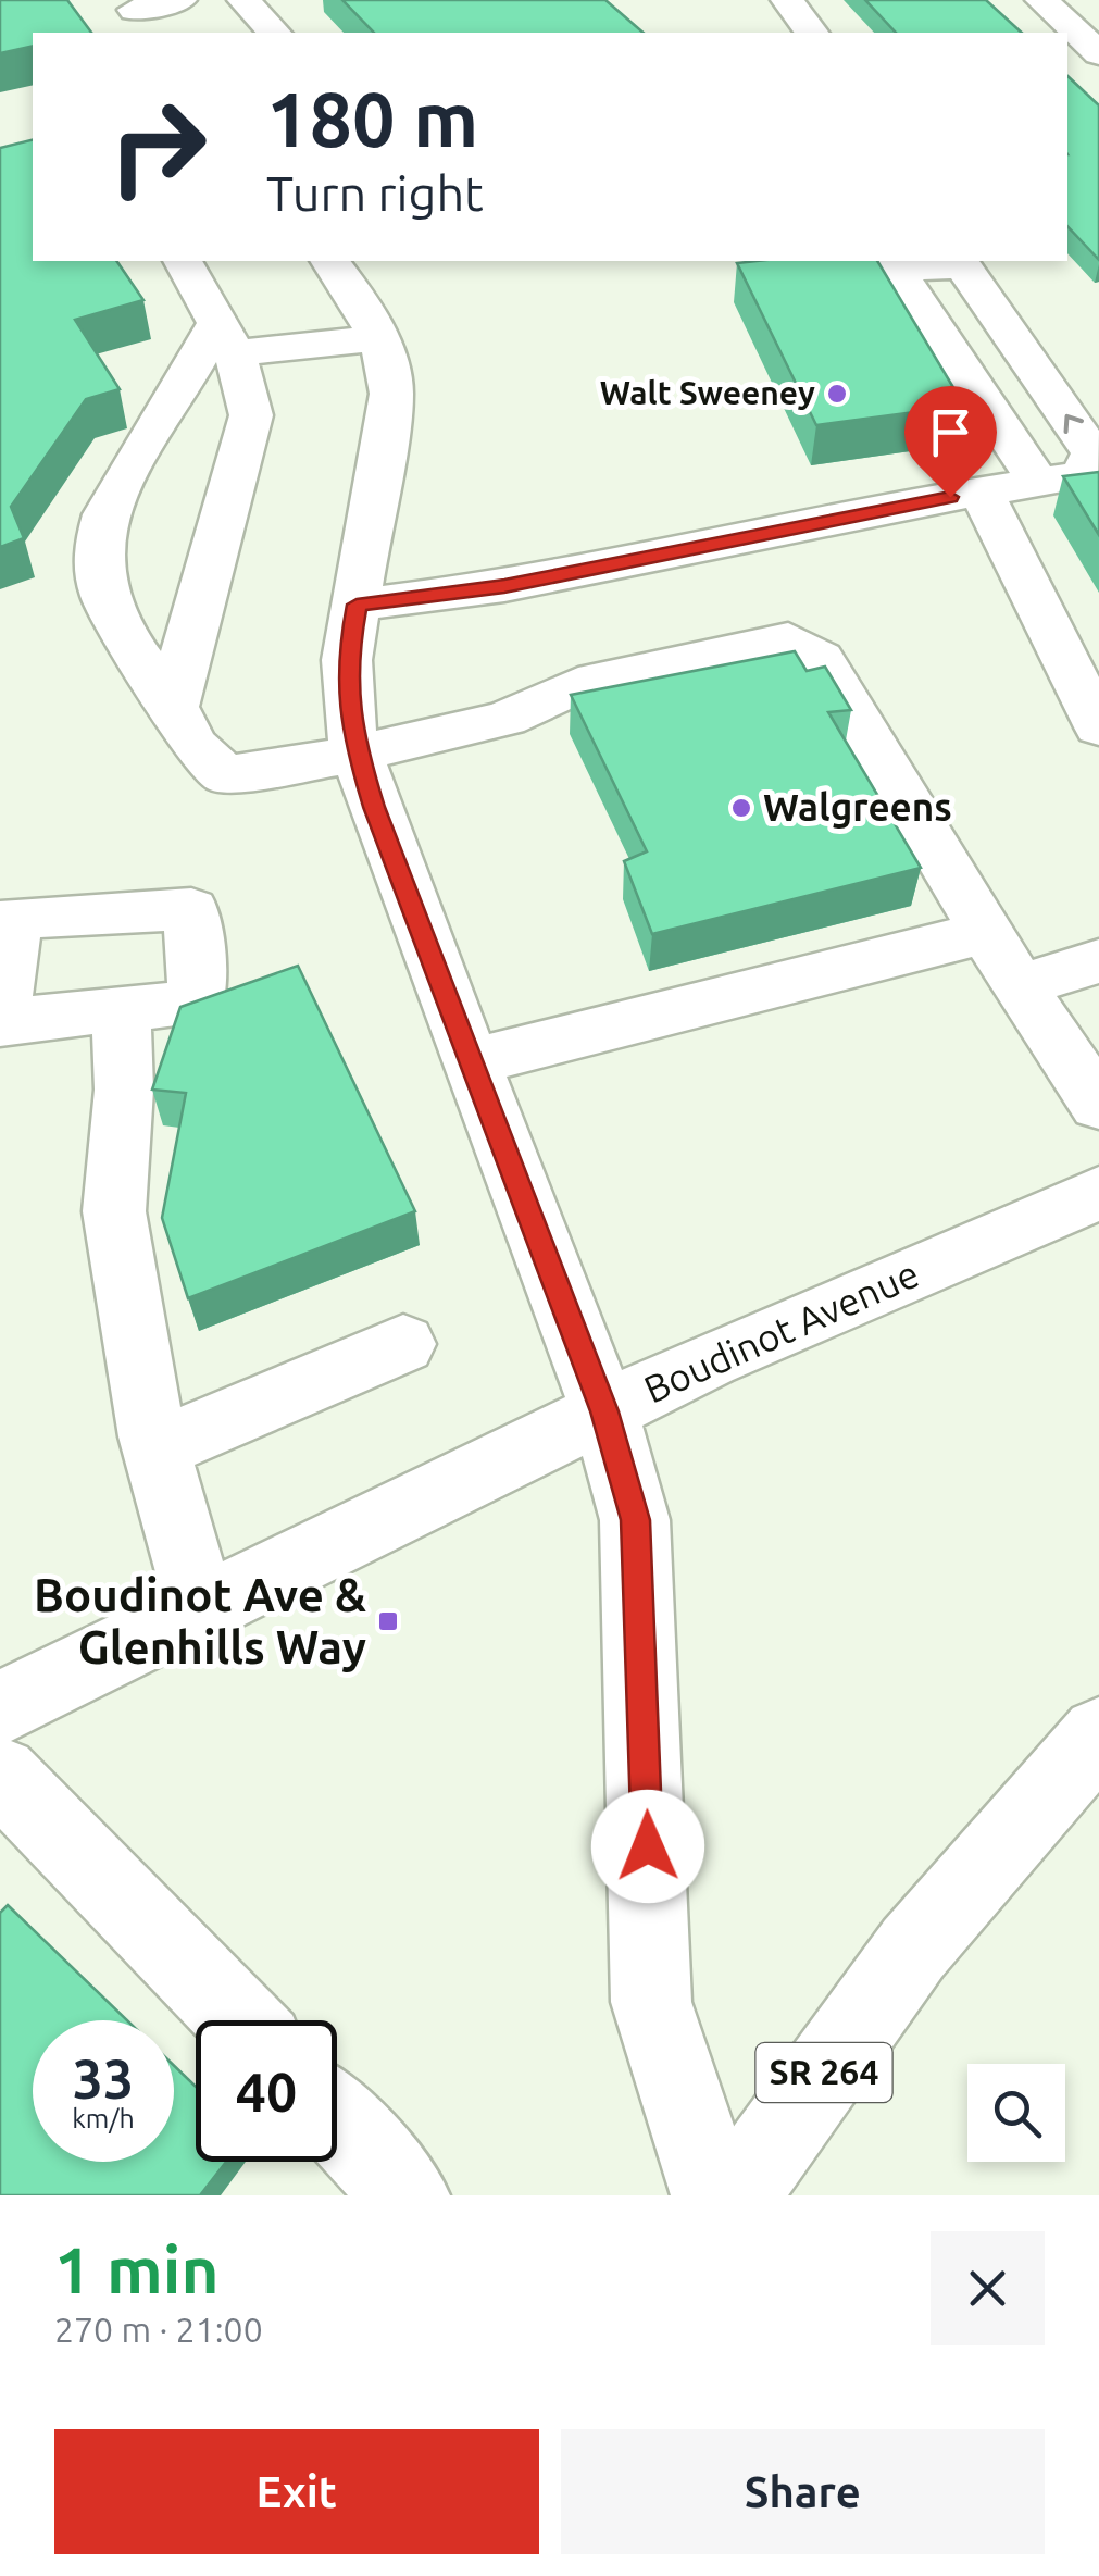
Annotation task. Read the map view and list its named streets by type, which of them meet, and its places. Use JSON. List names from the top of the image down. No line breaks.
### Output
{"streets":{"street":["Boudinot Avenue","SR 264"]},"places":{"other":["Walt Sweeney","Walgreens"],"transit":["Boudinot Ave & Glenhills Way"]},"page":{"turn":["180 m","Turn right"],"speed":"33 km/h","limit":"40","heading":["1 min","270 m · 21:00"],"buttons":["Exit","Share"]}}
